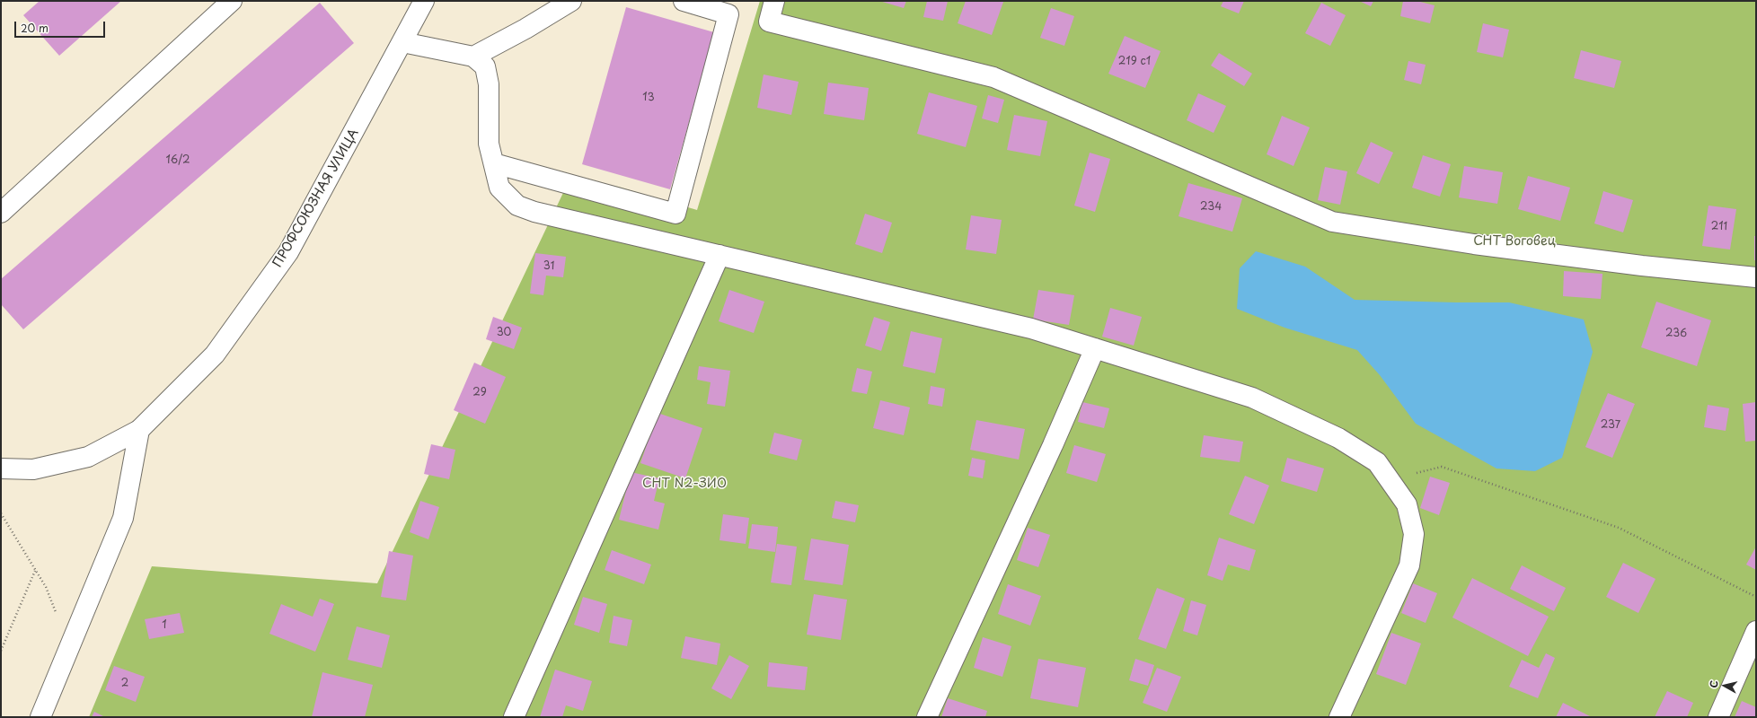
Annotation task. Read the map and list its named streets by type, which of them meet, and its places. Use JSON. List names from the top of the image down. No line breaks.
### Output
{"streets":{"main road":["ПРОФСОЮЗНАЯ УЛИЦА"]},"parks":["СНТ Воговец","СНТ N2-ЗИО"],"house_numbers":["219 с1","13","16/2","234","211","31","30","236","29","237","1","2"],"scale_bar":"20 m","north":"left"}
